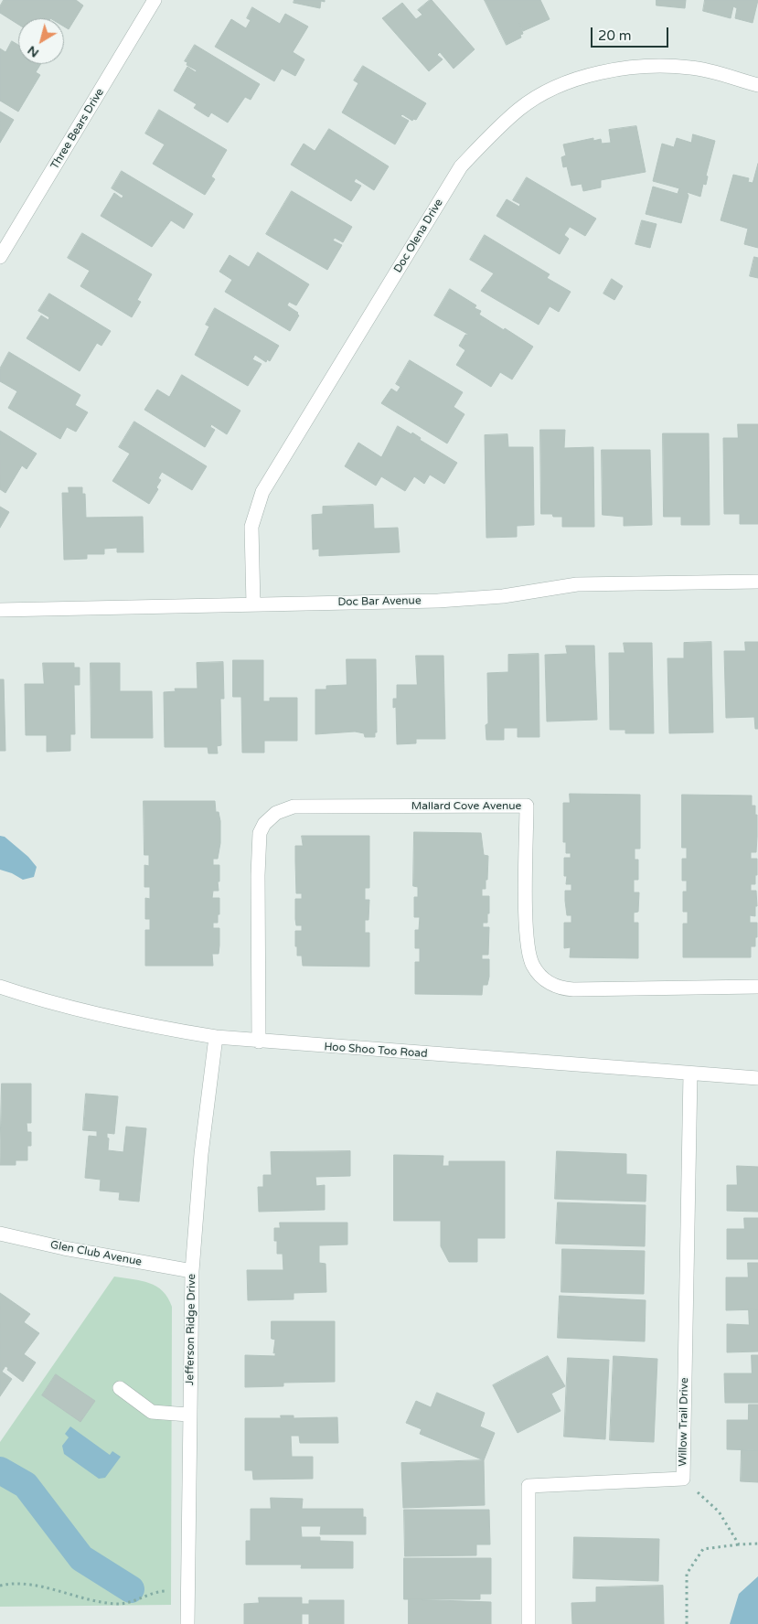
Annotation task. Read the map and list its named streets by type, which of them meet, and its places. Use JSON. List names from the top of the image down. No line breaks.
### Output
{"streets":{"street":["Three Bears Drive","Doc Olena Drive","Doc Bar Avenue","Mallard Cove Avenue","Hoo Shoo Too Road","Glen Club Avenue","Jefferson Ridge Drive","Willow Trail Drive"]},"crossings":[["Doc Olena Drive","Doc Bar Avenue"],["Mallard Cove Avenue","Hoo Shoo Too Road"],["Hoo Shoo Too Road","Jefferson Ridge Drive"],["Hoo Shoo Too Road","Willow Trail Drive"],["Glen Club Avenue","Jefferson Ridge Drive"]],"scale_bar":"20 m","north":"bottom left"}
